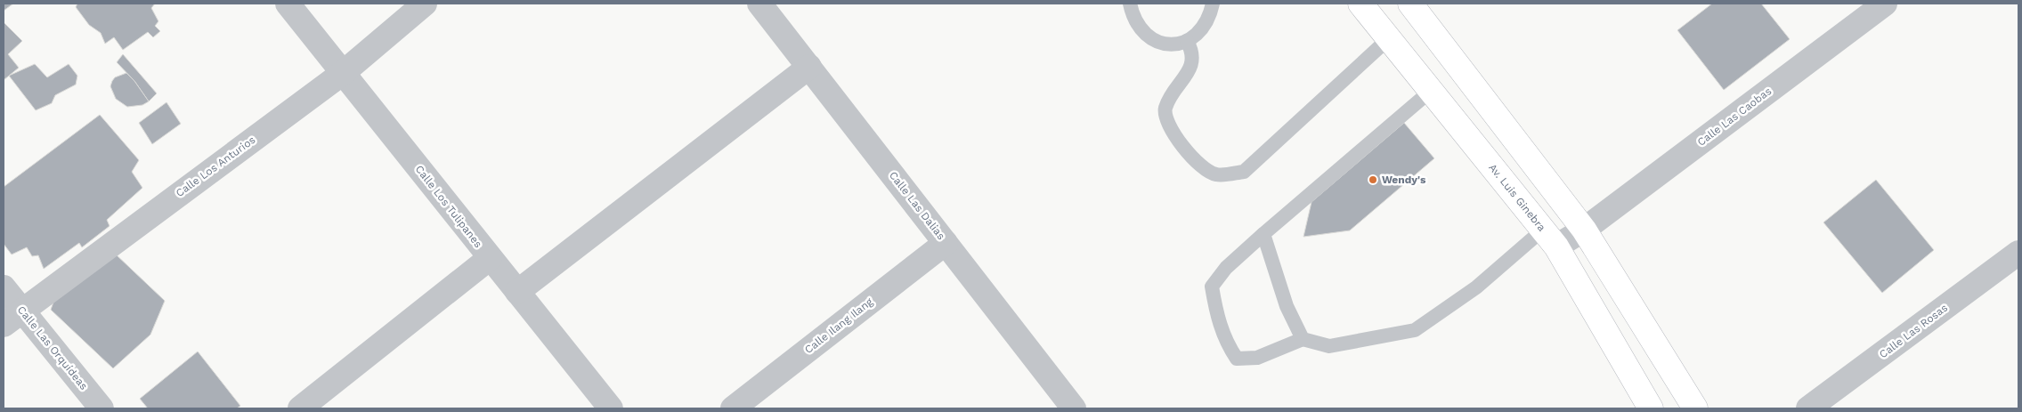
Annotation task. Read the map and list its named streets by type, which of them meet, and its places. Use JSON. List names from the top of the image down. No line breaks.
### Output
{"streets":{"street":["Calle Las Caobas","Calle Los Anturios","Av. Luis Ginebra","Calle Las Dalias","Calle Los Tulipanes","Calle Ilang Ilang","Calle Las Rosas","Calle Las Orquídeas"]},"crossings":[["Calle Las Caobas","Av. Luis Ginebra"],["Calle Los Anturios","Calle Los Tulipanes"],["Calle Los Anturios","Calle Las Orquídeas"],["Calle Las Dalias","Calle Ilang Ilang"]],"places":["Wendy's"]}
